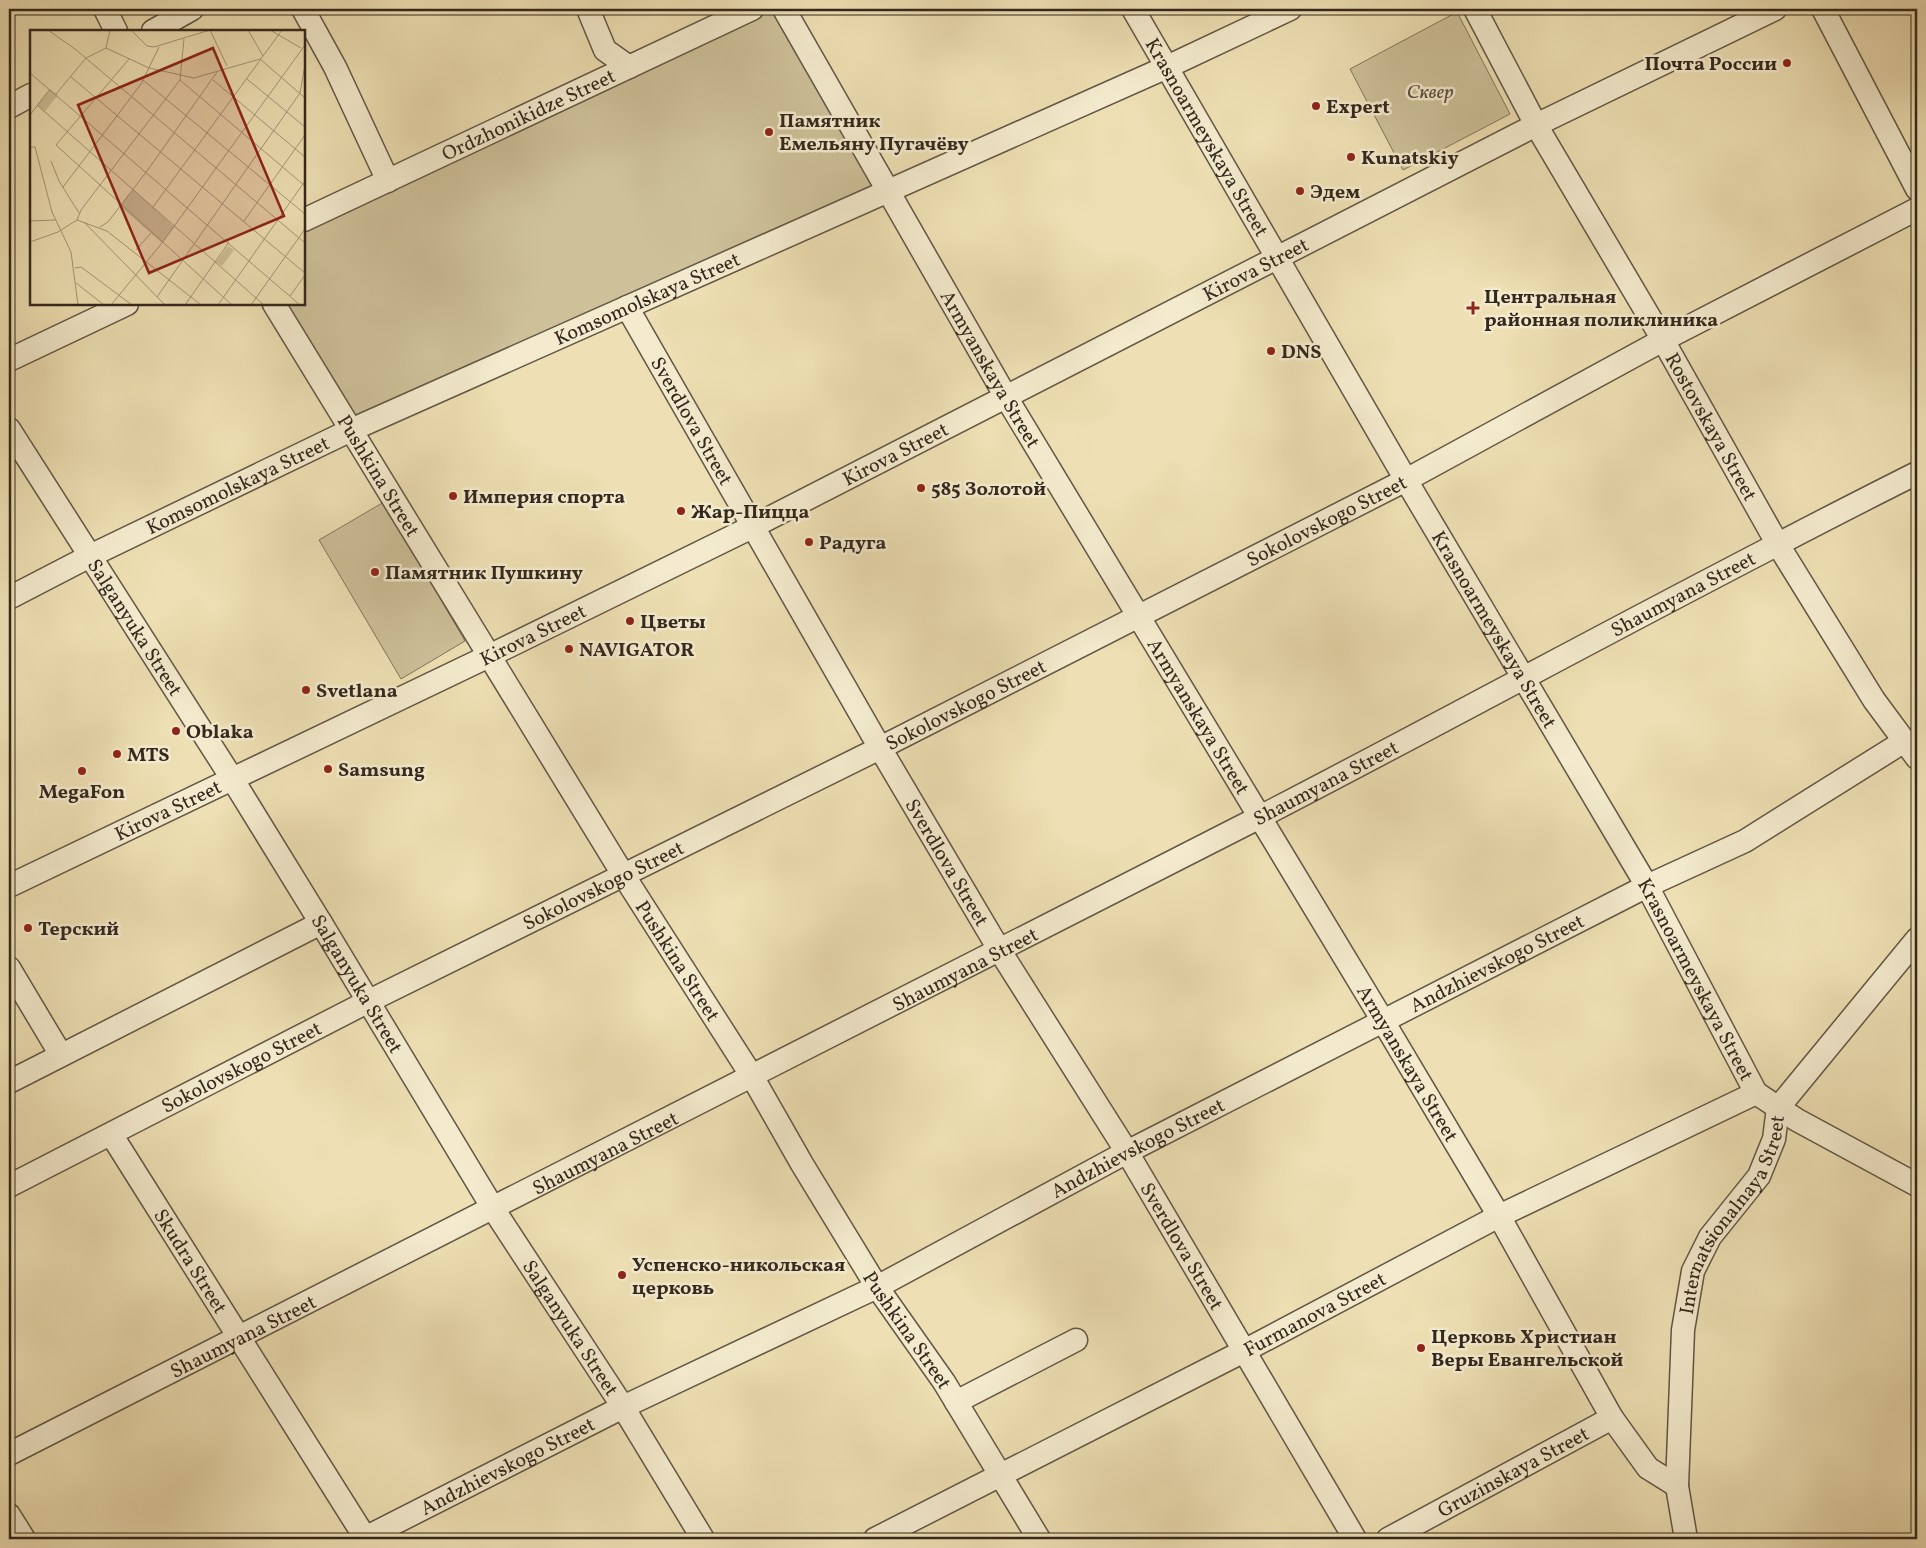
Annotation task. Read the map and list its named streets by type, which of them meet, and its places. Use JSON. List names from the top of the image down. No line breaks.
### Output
{"streets":{"street":["Ordzhonikidze Street","Krasnoarmeyskaya Street","Kirova Street","Komsomolskaya Street","Armyanskaya Street","Sverdlova Street","Rostovskaya Street","Pushkina Street","Sokolovskogo Street","Shaumyana Street","Salganyuka Street","Andzhievskogo Street","Internatsionalnaya Street","Skudra Street","Furmanova Street","Gruzinskaya Street"]},"crossings":[["Krasnoarmeyskaya Street","Kirova Street"],["Krasnoarmeyskaya Street","Komsomolskaya Street"],["Krasnoarmeyskaya Street","Sokolovskogo Street"],["Krasnoarmeyskaya Street","Shaumyana Street"],["Krasnoarmeyskaya Street","Andzhievskogo Street"],["Krasnoarmeyskaya Street","Internatsionalnaya Street"],["Krasnoarmeyskaya Street","Furmanova Street"],["Kirova Street","Armyanskaya Street"],["Kirova Street","Sverdlova Street"],["Kirova Street","Rostovskaya Street"],["Kirova Street","Pushkina Street"],["Kirova Street","Salganyuka Street"],["Komsomolskaya Street","Armyanskaya Street"],["Komsomolskaya Street","Sverdlova Street"],["Komsomolskaya Street","Pushkina Street"],["Komsomolskaya Street","Salganyuka Street"],["Armyanskaya Street","Sokolovskogo Street"],["Armyanskaya Street","Shaumyana Street"],["Armyanskaya Street","Andzhievskogo Street"],["Armyanskaya Street","Internatsionalnaya Street"],["Armyanskaya Street","Furmanova Street"],["Armyanskaya Street","Gruzinskaya Street"],["Sverdlova Street","Sokolovskogo Street"],["Sverdlova Street","Shaumyana Street"],["Sverdlova Street","Andzhievskogo Street"],["Sverdlova Street","Furmanova Street"],["Rostovskaya Street","Sokolovskogo Street"],["Rostovskaya Street","Shaumyana Street"],["Rostovskaya Street","Andzhievskogo Street"],["Pushkina Street","Sokolovskogo Street"],["Pushkina Street","Shaumyana Street"],["Pushkina Street","Andzhievskogo Street"],["Pushkina Street","Furmanova Street"],["Sokolovskogo Street","Salganyuka Street"],["Sokolovskogo Street","Skudra Street"],["Shaumyana Street","Salganyuka Street"],["Shaumyana Street","Skudra Street"],["Salganyuka Street","Andzhievskogo Street"],["Andzhievskogo Street","Skudra Street"]],"parks":["Сквер"],"places":{"other":["Почта России","Expert","Памятник Емельяну Пугачёву","Kunatskiy","Эдем","DNS","585 Золотой","Империя спорта","Жар-Пицца","Радуга","Памятник Пушкину","Цветы","NAVIGATOR","Svetlana","Oblaka","MTS","Samsung","MegaFon","Терский","Успенско-никольская церковь","Церковь Христиан Веры Евангельской"],"health":["Центральная районная поликлиника"]}}
